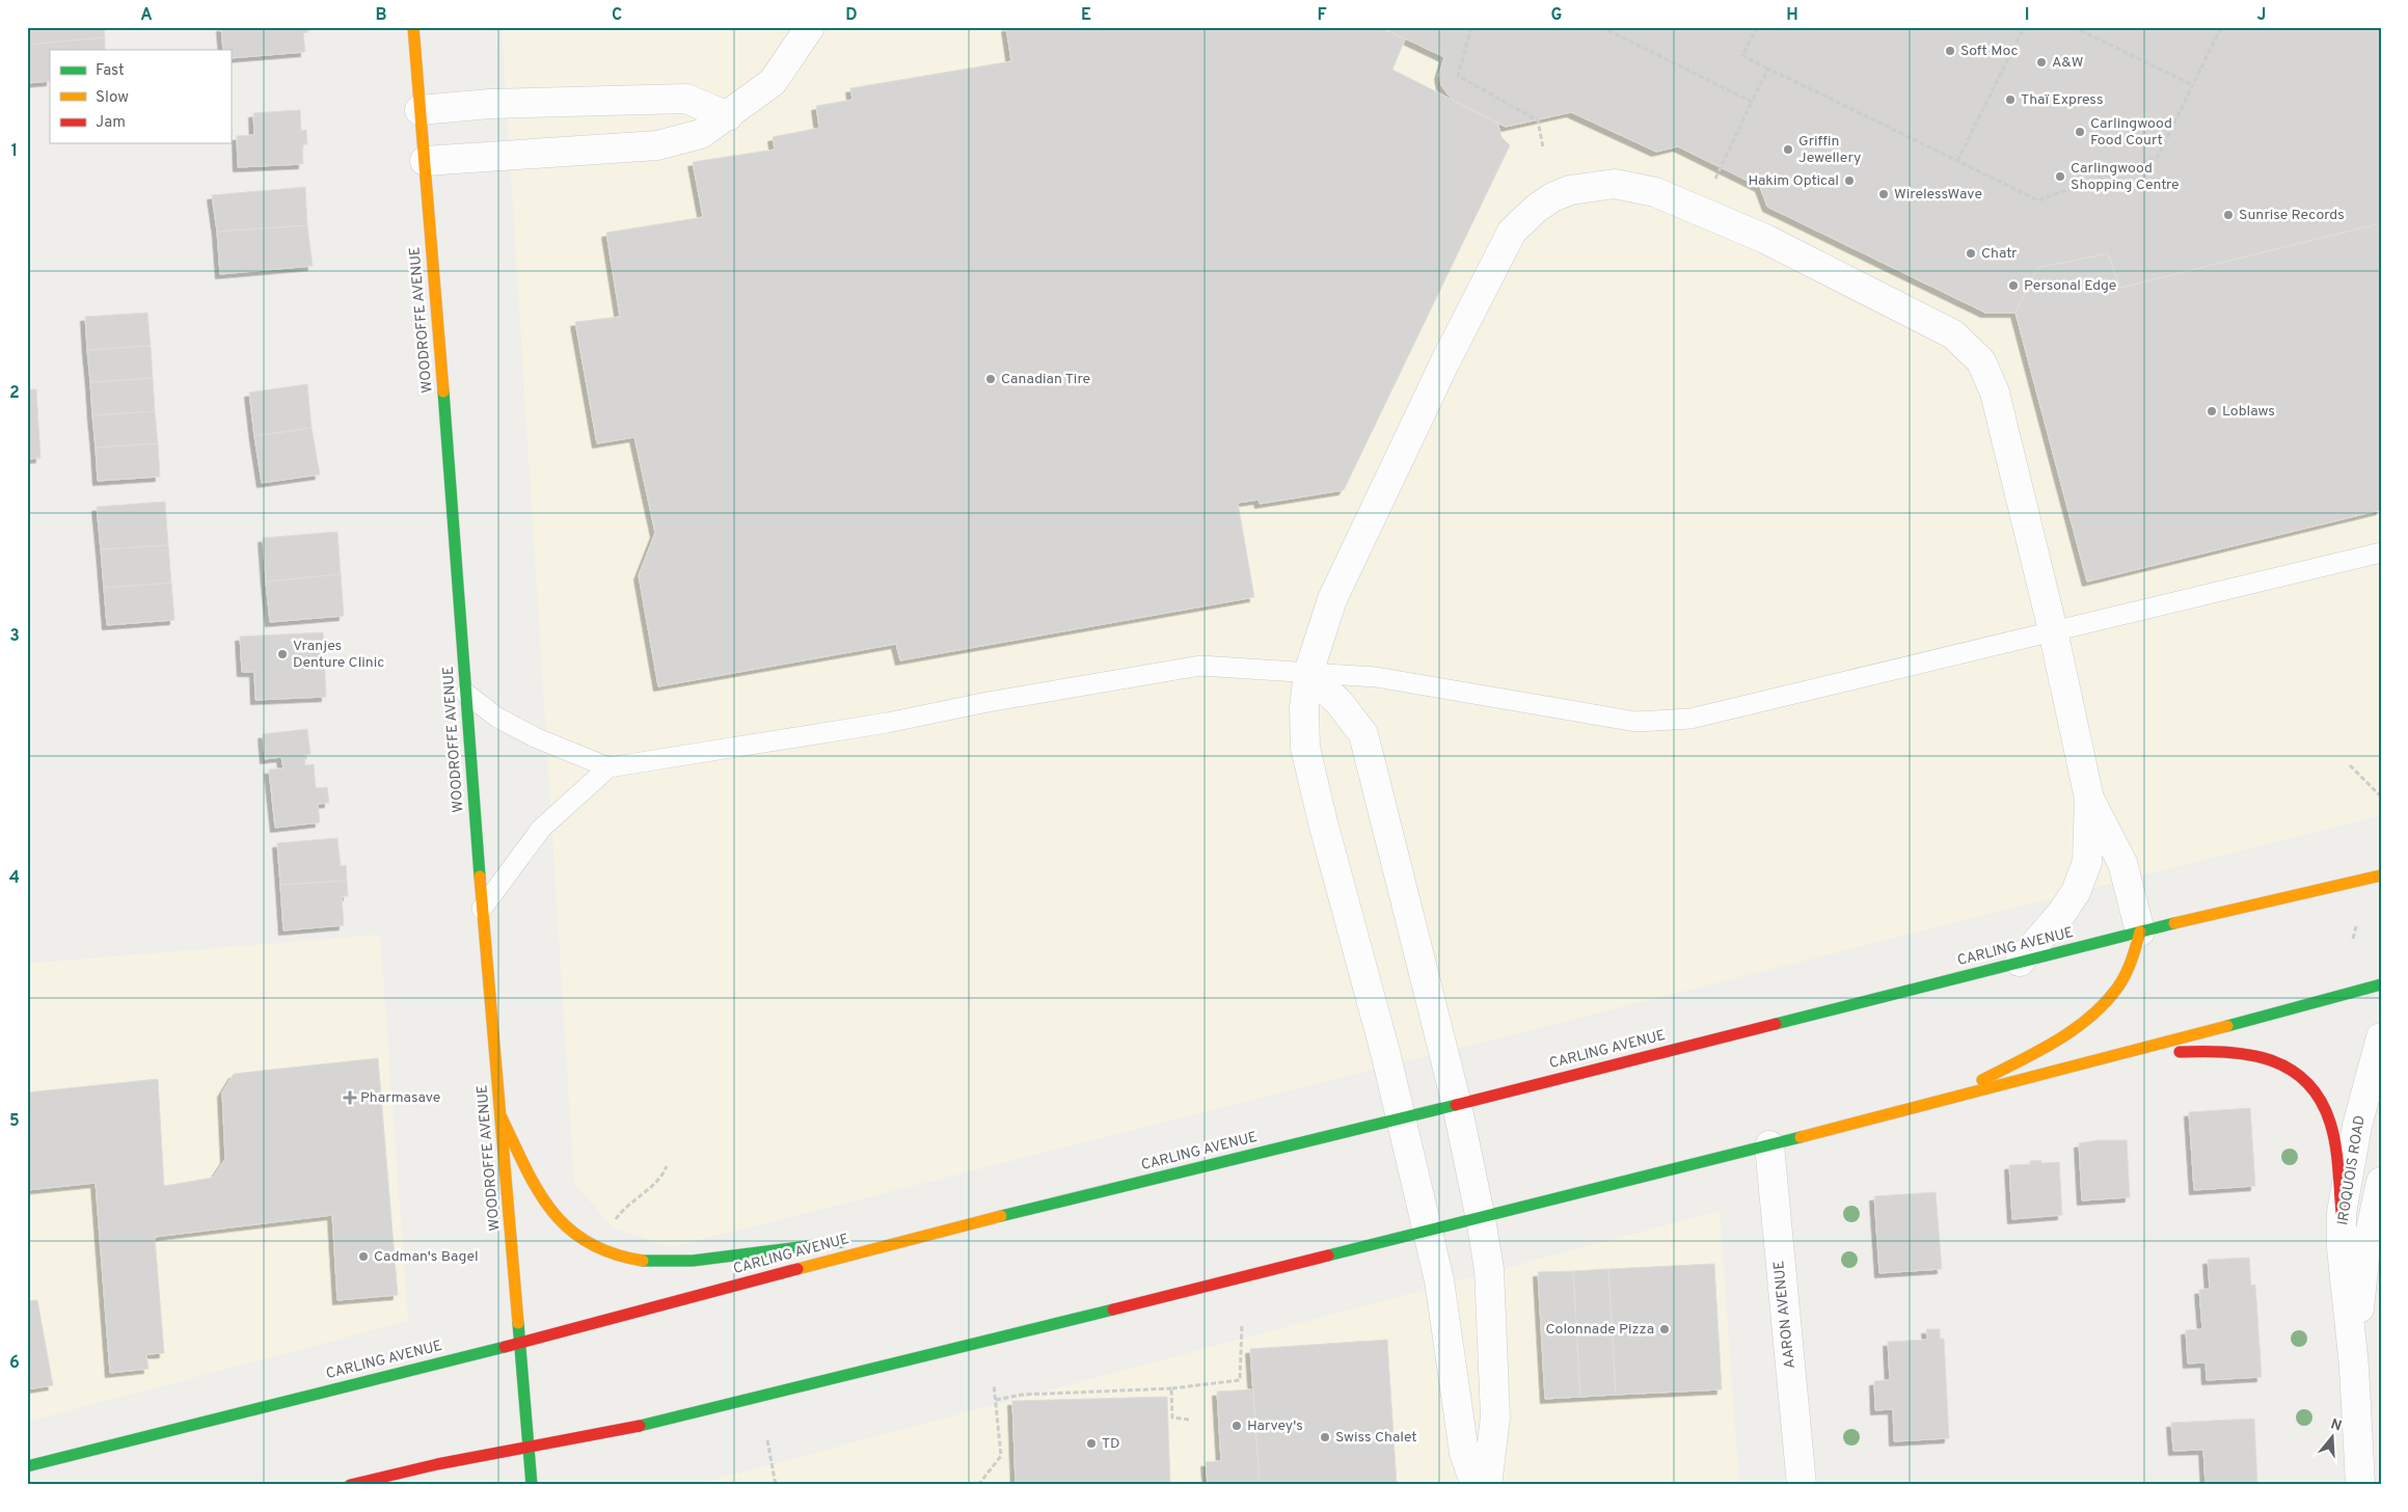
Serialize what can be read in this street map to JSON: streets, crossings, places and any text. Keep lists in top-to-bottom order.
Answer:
{
  "streets": {
    "main road": ["WOODROFFE AVENUE", "CARLING AVENUE"],
    "street": ["IROQUOIS ROAD", "AARON AVENUE"]
  },
  "crossings": [
    ["WOODROFFE AVENUE", "CARLING AVENUE"]
  ],
  "places": {
    "other": [
      "Soft Moc",
      "A&W",
      "Thaï Express",
      "Carlingwood Food Court",
      "Griffin Jewellery",
      "Carlingwood Shopping Centre",
      "Hakim Optical",
      "WirelessWave",
      "Sunrise Records",
      "Chatr",
      "Personal Edge",
      "Canadian Tire",
      "Loblaws",
      "Vranjes Denture Clinic",
      "Cadman's Bagel",
      "Colonnade Pizza",
      "Harvey's",
      "Swiss Chalet",
      "TD"
    ],
    "health": ["Pharmasave"]
  },
  "legend": ["Fast", "Slow", "Jam"],
  "north": "top",
  "grid": {
    "columns": [
      "A",
      "B",
      "C",
      "D",
      "E",
      "F",
      "G",
      "H",
      "I",
      "J"
    ],
    "rows": [
      "1",
      "2",
      "3",
      "4",
      "5",
      "6"
    ]
  }
}
